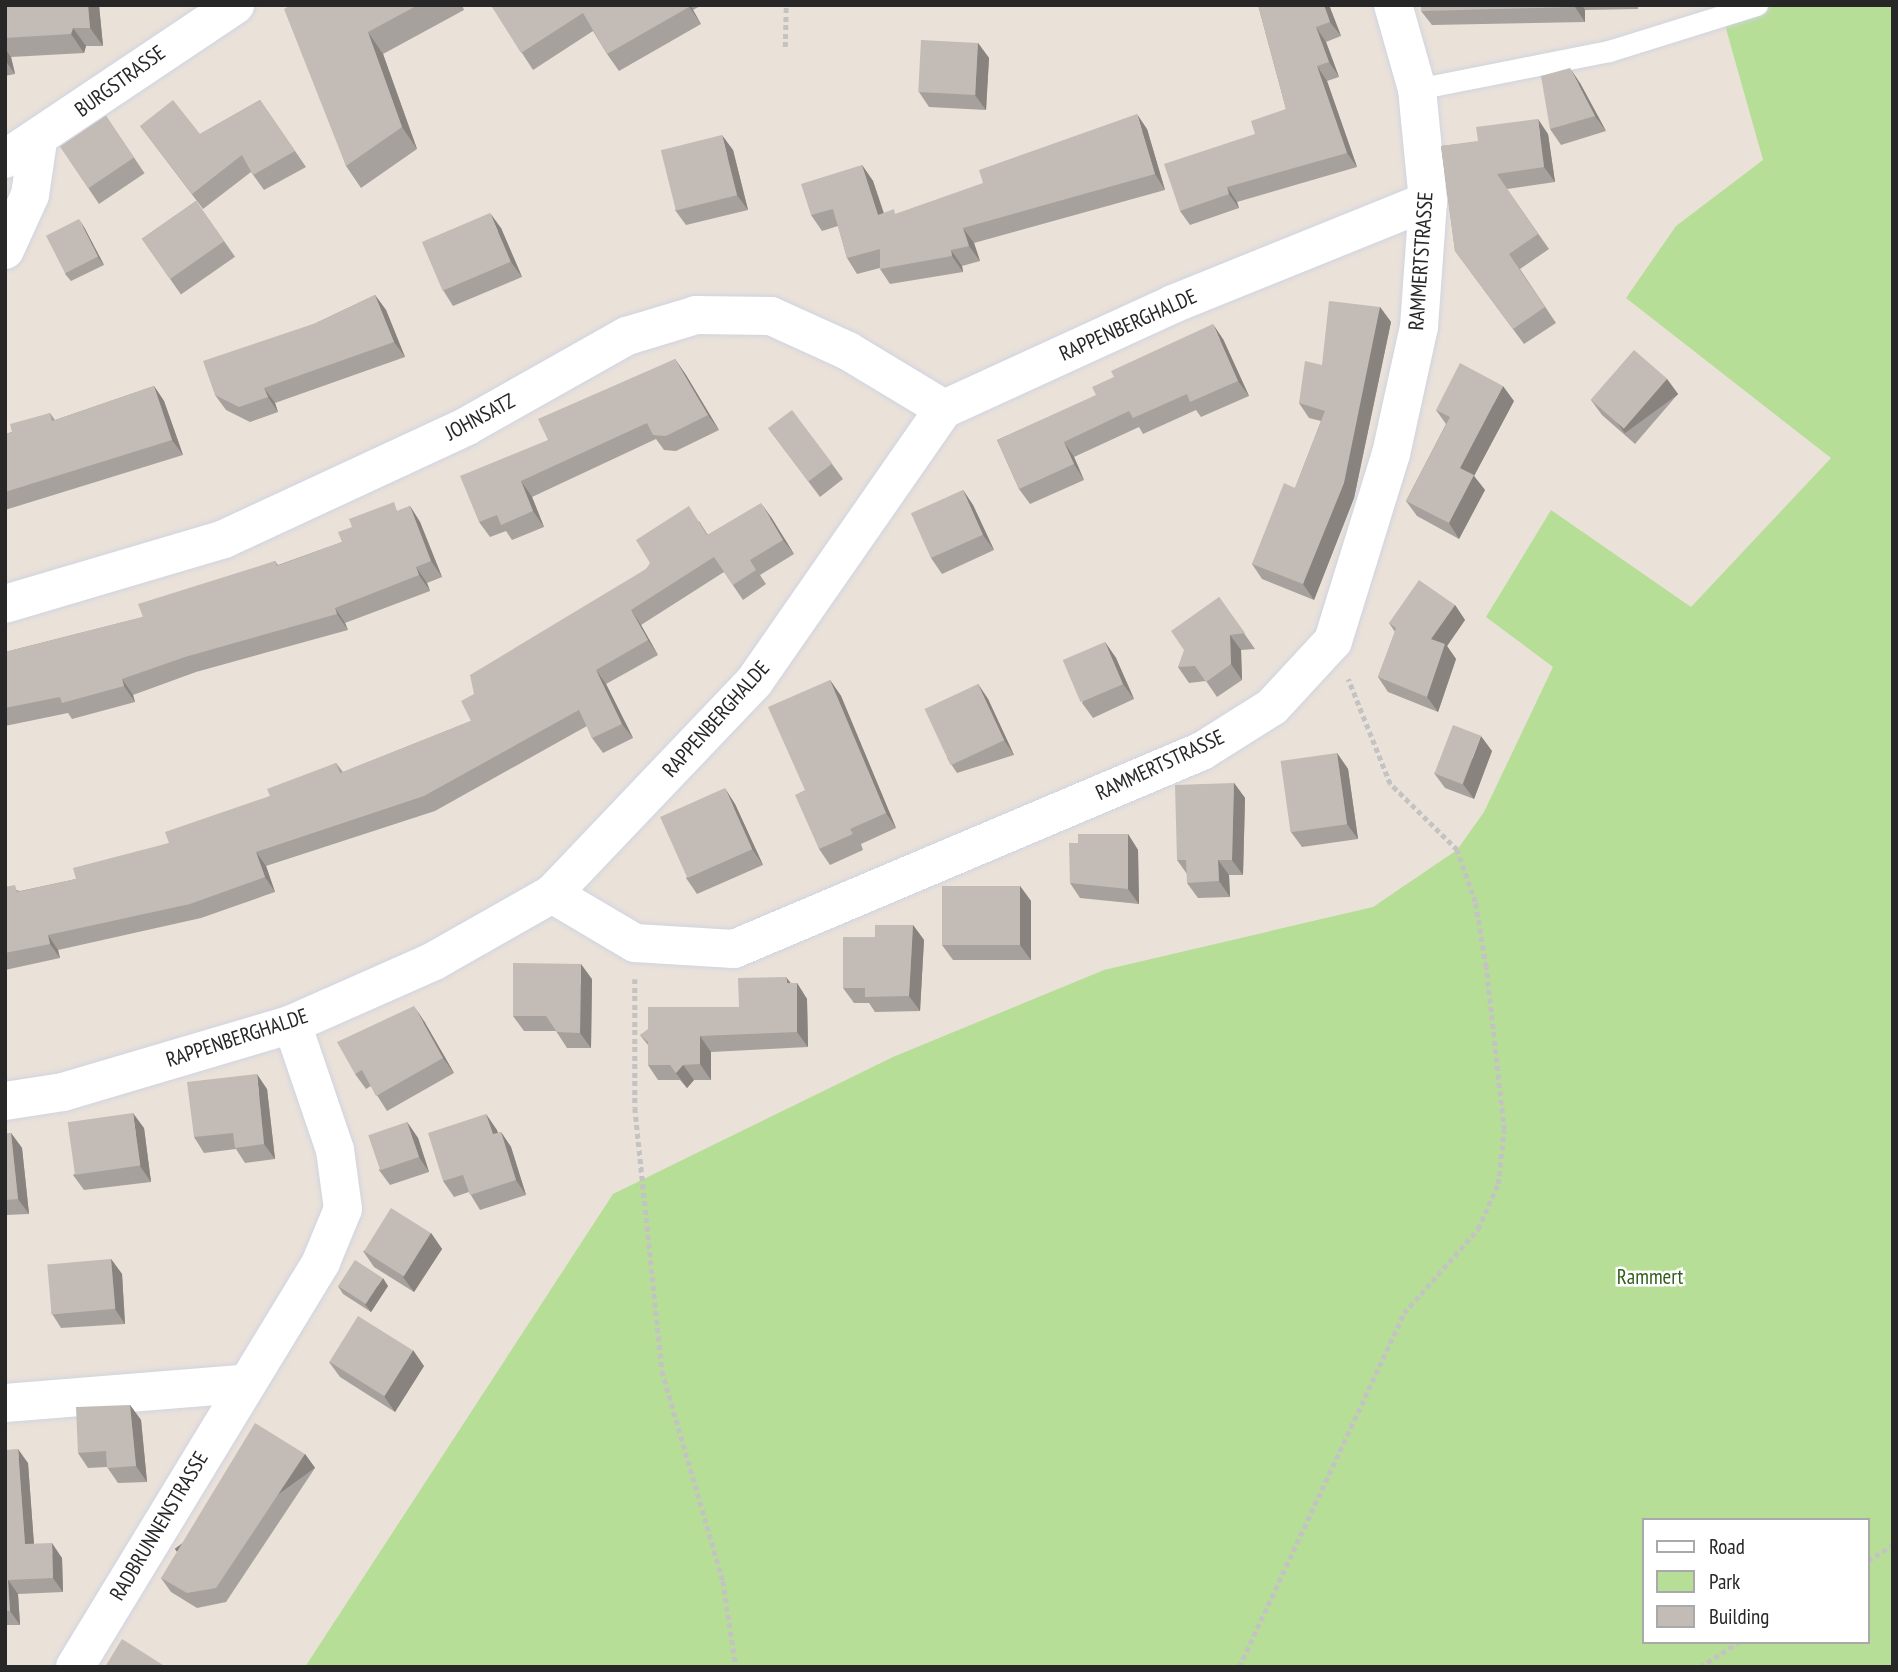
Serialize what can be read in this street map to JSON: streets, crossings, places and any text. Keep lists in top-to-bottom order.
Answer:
{
  "streets": {
    "street": [
      "BURGSTRASSE",
      "RAMMERTSTRASSE",
      "RAPPENBERGHALDE",
      "JOHNSATZ",
      "RADBRUNNENSTRASSE"
    ]
  },
  "crossings": [
    ["RAMMERTSTRASSE", "RAPPENBERGHALDE"],
    ["RAPPENBERGHALDE", "JOHNSATZ"],
    ["RAPPENBERGHALDE", "RADBRUNNENSTRASSE"]
  ],
  "parks": ["Rammert"],
  "legend": ["Road", "Park", "Building"]
}
